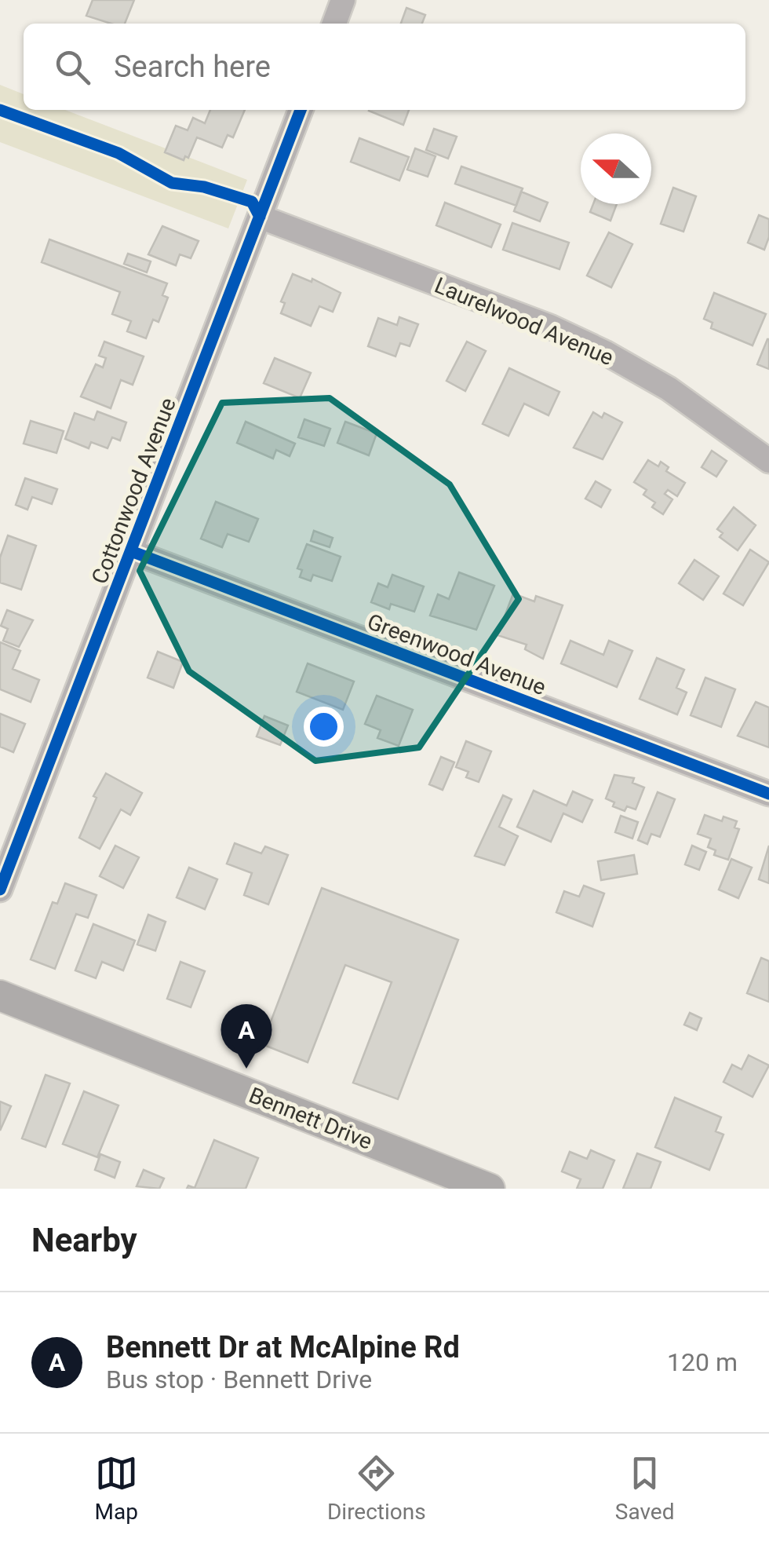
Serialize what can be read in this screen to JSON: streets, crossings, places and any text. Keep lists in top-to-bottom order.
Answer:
{
  "streets": {
    "main road": ["Bennett Drive"],
    "street": ["Laurelwood Avenue", "Cottonwood Avenue", "Greenwood Avenue"]
  },
  "crossings": [
    ["Laurelwood Avenue", "Cottonwood Avenue"],
    ["Cottonwood Avenue", "Greenwood Avenue"]
  ],
  "north": "left",
  "page": {
    "search": "Search here",
    "pins": "A",
    "heading": "Nearby",
    "list": [
      {
        "mark": "A",
        "name": "Bennett Dr at McAlpine Rd",
        "note": "Bus stop · Bennett Drive",
        "value": "120 m"
      }
    ],
    "nav": ["Map", "Directions", "Saved"]
  }
}
